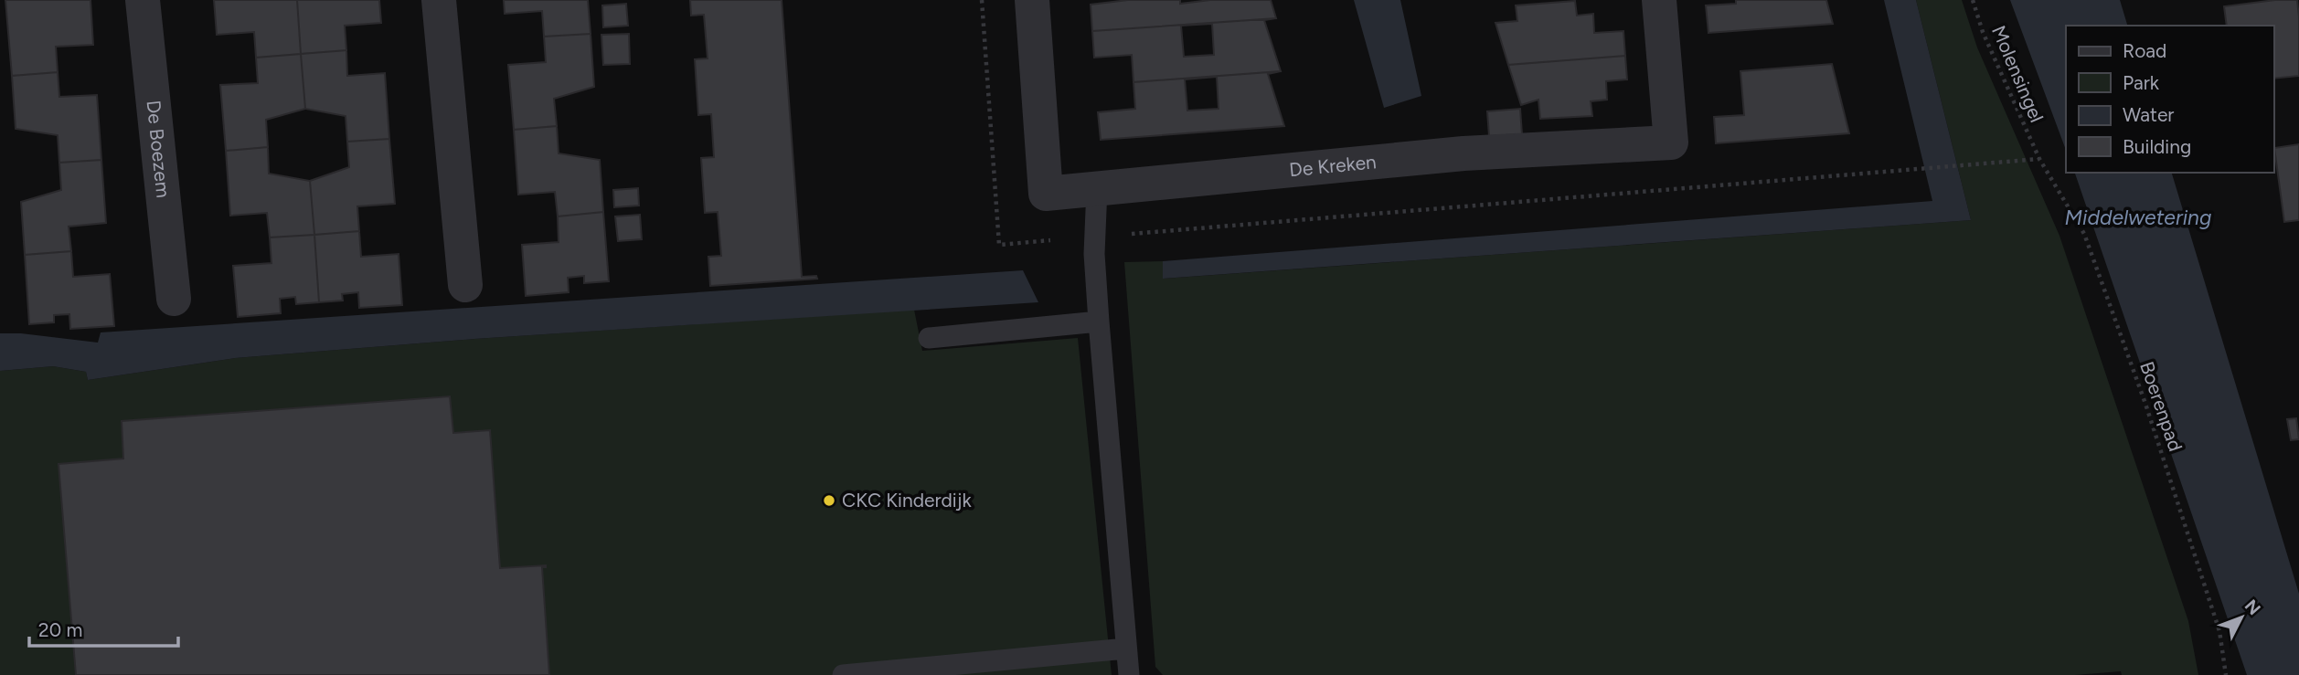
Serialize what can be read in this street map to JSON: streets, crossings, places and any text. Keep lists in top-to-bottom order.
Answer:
{
  "streets": {
    "street": ["De Boezem", "De Kreken"],
    "path": ["Molensingel", "Boerenpad"]
  },
  "crossings": [
    ["Molensingel", "Boerenpad"]
  ],
  "water": ["Middelwetering"],
  "places": ["CKC Kinderdijk"],
  "legend": [
    "Road",
    "Park",
    "Water",
    "Building"
  ],
  "scale_bar": "20 m",
  "north": "top right"
}
